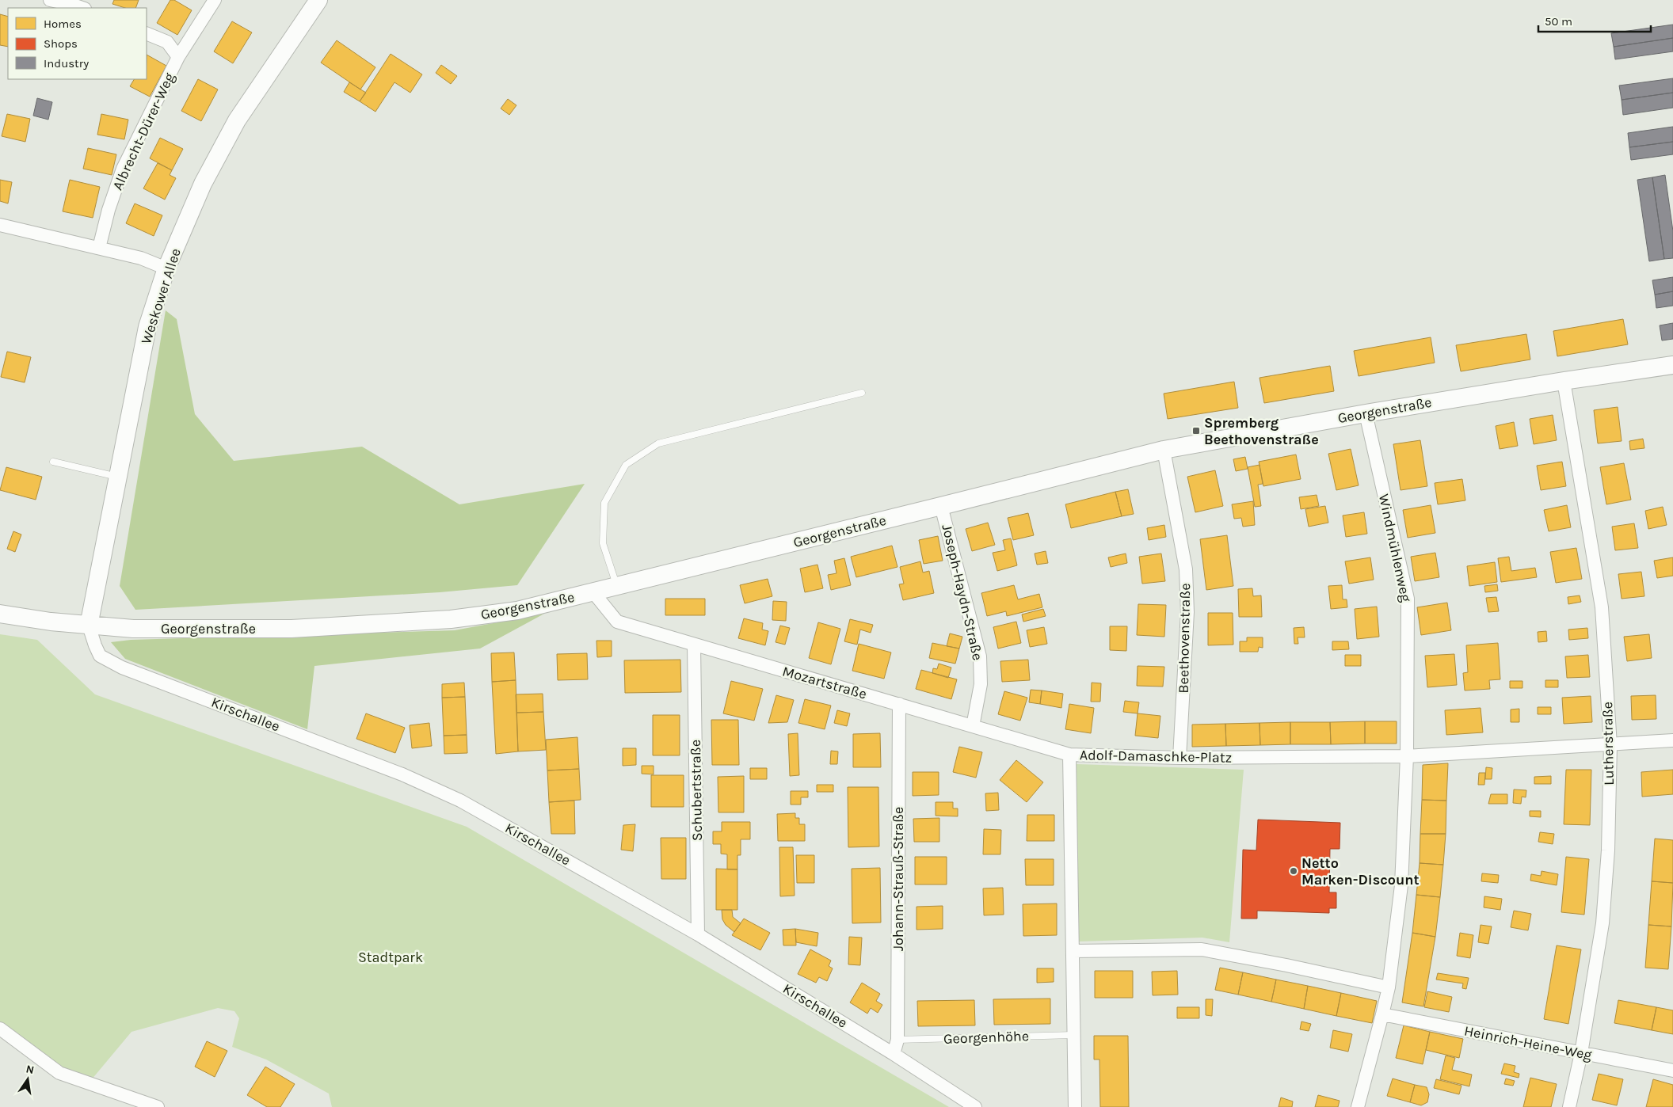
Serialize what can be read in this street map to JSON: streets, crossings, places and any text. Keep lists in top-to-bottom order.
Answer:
{
  "streets": {
    "main road": ["Weskower Allee", "Georgenstraße"],
    "street": [
      "Albrecht-Dürer-Weg",
      "Windmühlenweg",
      "Joseph-Haydn-Straße",
      "Beethovenstraße",
      "Mozartstraße",
      "Kirschallee",
      "Lutherstraße",
      "Adolf-Damaschke-Platz",
      "Schubertstraße",
      "Johann-Strauß-Straße",
      "Heinrich-Heine-Weg"
    ],
    "lane": ["Georgenhöhe"]
  },
  "crossings": [
    ["Weskower Allee", "Georgenstraße"],
    ["Weskower Allee", "Kirschallee"],
    ["Georgenstraße", "Windmühlenweg"],
    ["Georgenstraße", "Joseph-Haydn-Straße"],
    ["Georgenstraße", "Beethovenstraße"],
    ["Georgenstraße", "Mozartstraße"],
    ["Georgenstraße", "Kirschallee"],
    ["Georgenstraße", "Lutherstraße"],
    ["Windmühlenweg", "Adolf-Damaschke-Platz"],
    ["Joseph-Haydn-Straße", "Mozartstraße"],
    ["Beethovenstraße", "Adolf-Damaschke-Platz"],
    ["Mozartstraße", "Adolf-Damaschke-Platz"],
    ["Mozartstraße", "Schubertstraße"],
    ["Mozartstraße", "Johann-Strauß-Straße"],
    ["Kirschallee", "Schubertstraße"],
    ["Kirschallee", "Johann-Strauß-Straße"],
    ["Lutherstraße", "Adolf-Damaschke-Platz"],
    ["Lutherstraße", "Heinrich-Heine-Weg"],
    ["Johann-Strauß-Straße", "Georgenhöhe"]
  ],
  "parks": ["Stadtpark"],
  "places": {
    "transit": ["Spremberg Beethovenstraße"],
    "other": ["Netto Marken-Discount"]
  },
  "legend": ["Homes", "Shops", "Industry"],
  "scale_bar": "50 m",
  "north": "top"
}
